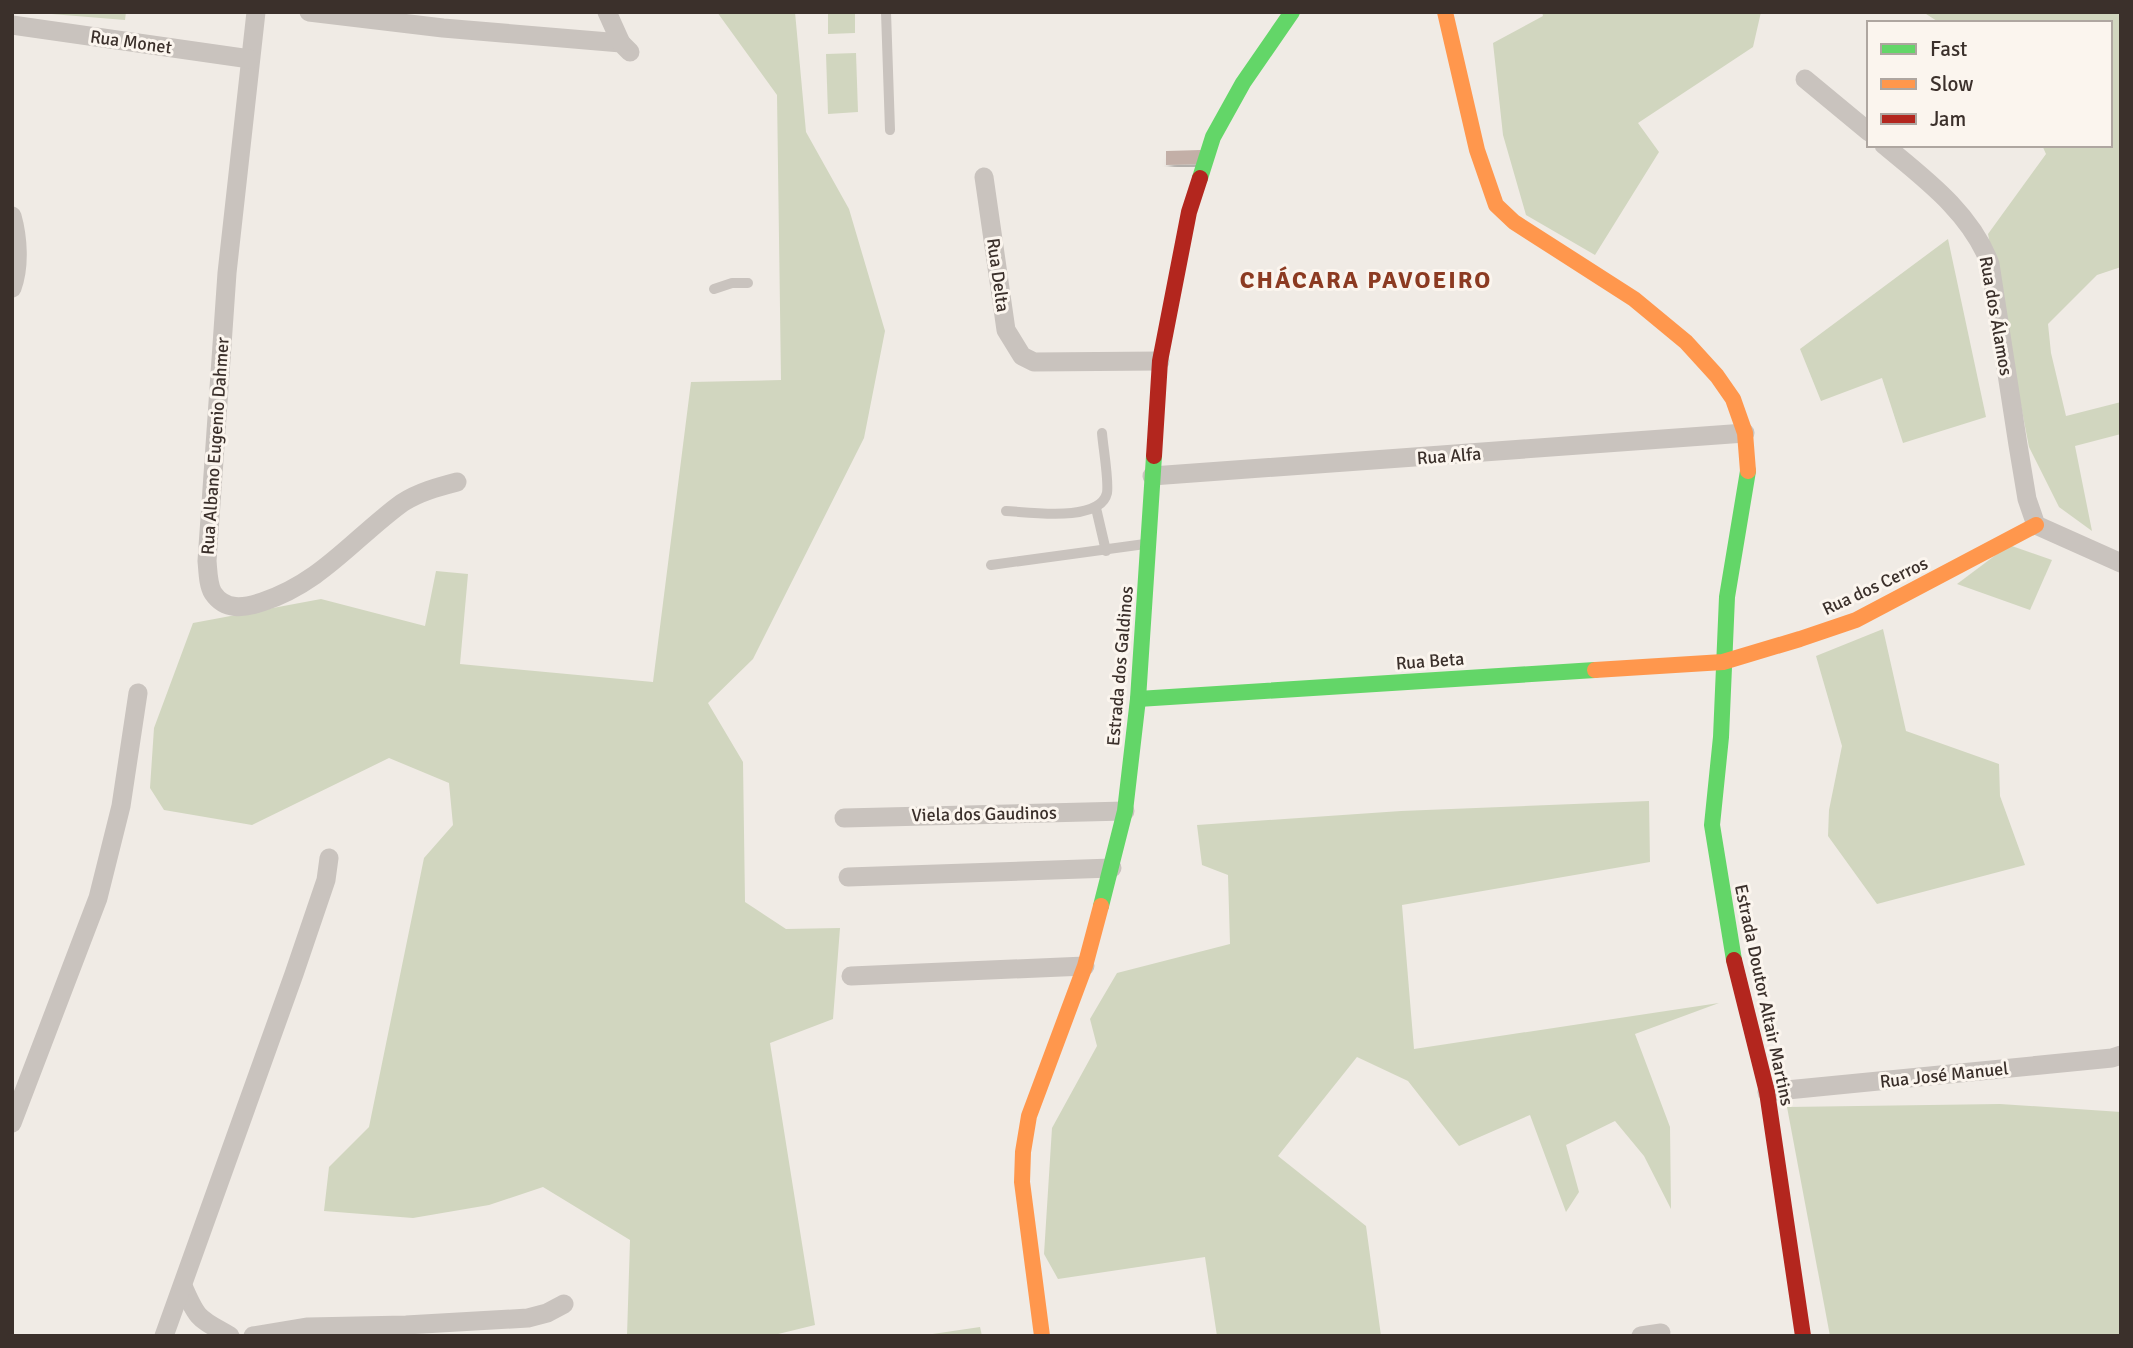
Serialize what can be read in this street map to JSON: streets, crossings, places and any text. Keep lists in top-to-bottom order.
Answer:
{
  "streets": {
    "street": [
      "Rua Monet",
      "Rua Delta",
      "Rua dos Álamos",
      "Rua Albano Eugenio Dahmer",
      "Rua Alfa",
      "Rua dos Cerros",
      "Rua Beta",
      "Estrada dos Galdinos",
      "Viela dos Gaudinos",
      "Estrada Doutor Altair Martins",
      "Rua José Manuel"
    ]
  },
  "crossings": [
    ["Rua Monet", "Rua Albano Eugenio Dahmer"],
    ["Rua Delta", "Estrada dos Galdinos"],
    ["Rua dos Álamos", "Rua dos Cerros"],
    ["Rua Alfa", "Estrada dos Galdinos"],
    ["Rua Alfa", "Estrada Doutor Altair Martins"],
    ["Rua dos Cerros", "Rua Beta"],
    ["Rua dos Cerros", "Estrada Doutor Altair Martins"],
    ["Rua Beta", "Estrada dos Galdinos"],
    ["Rua Beta", "Estrada Doutor Altair Martins"],
    ["Estrada dos Galdinos", "Viela dos Gaudinos"],
    ["Estrada Doutor Altair Martins", "Rua José Manuel"]
  ],
  "districts": ["CHÁCARA PAVOEIRO"],
  "legend": ["Fast", "Slow", "Jam"]
}
